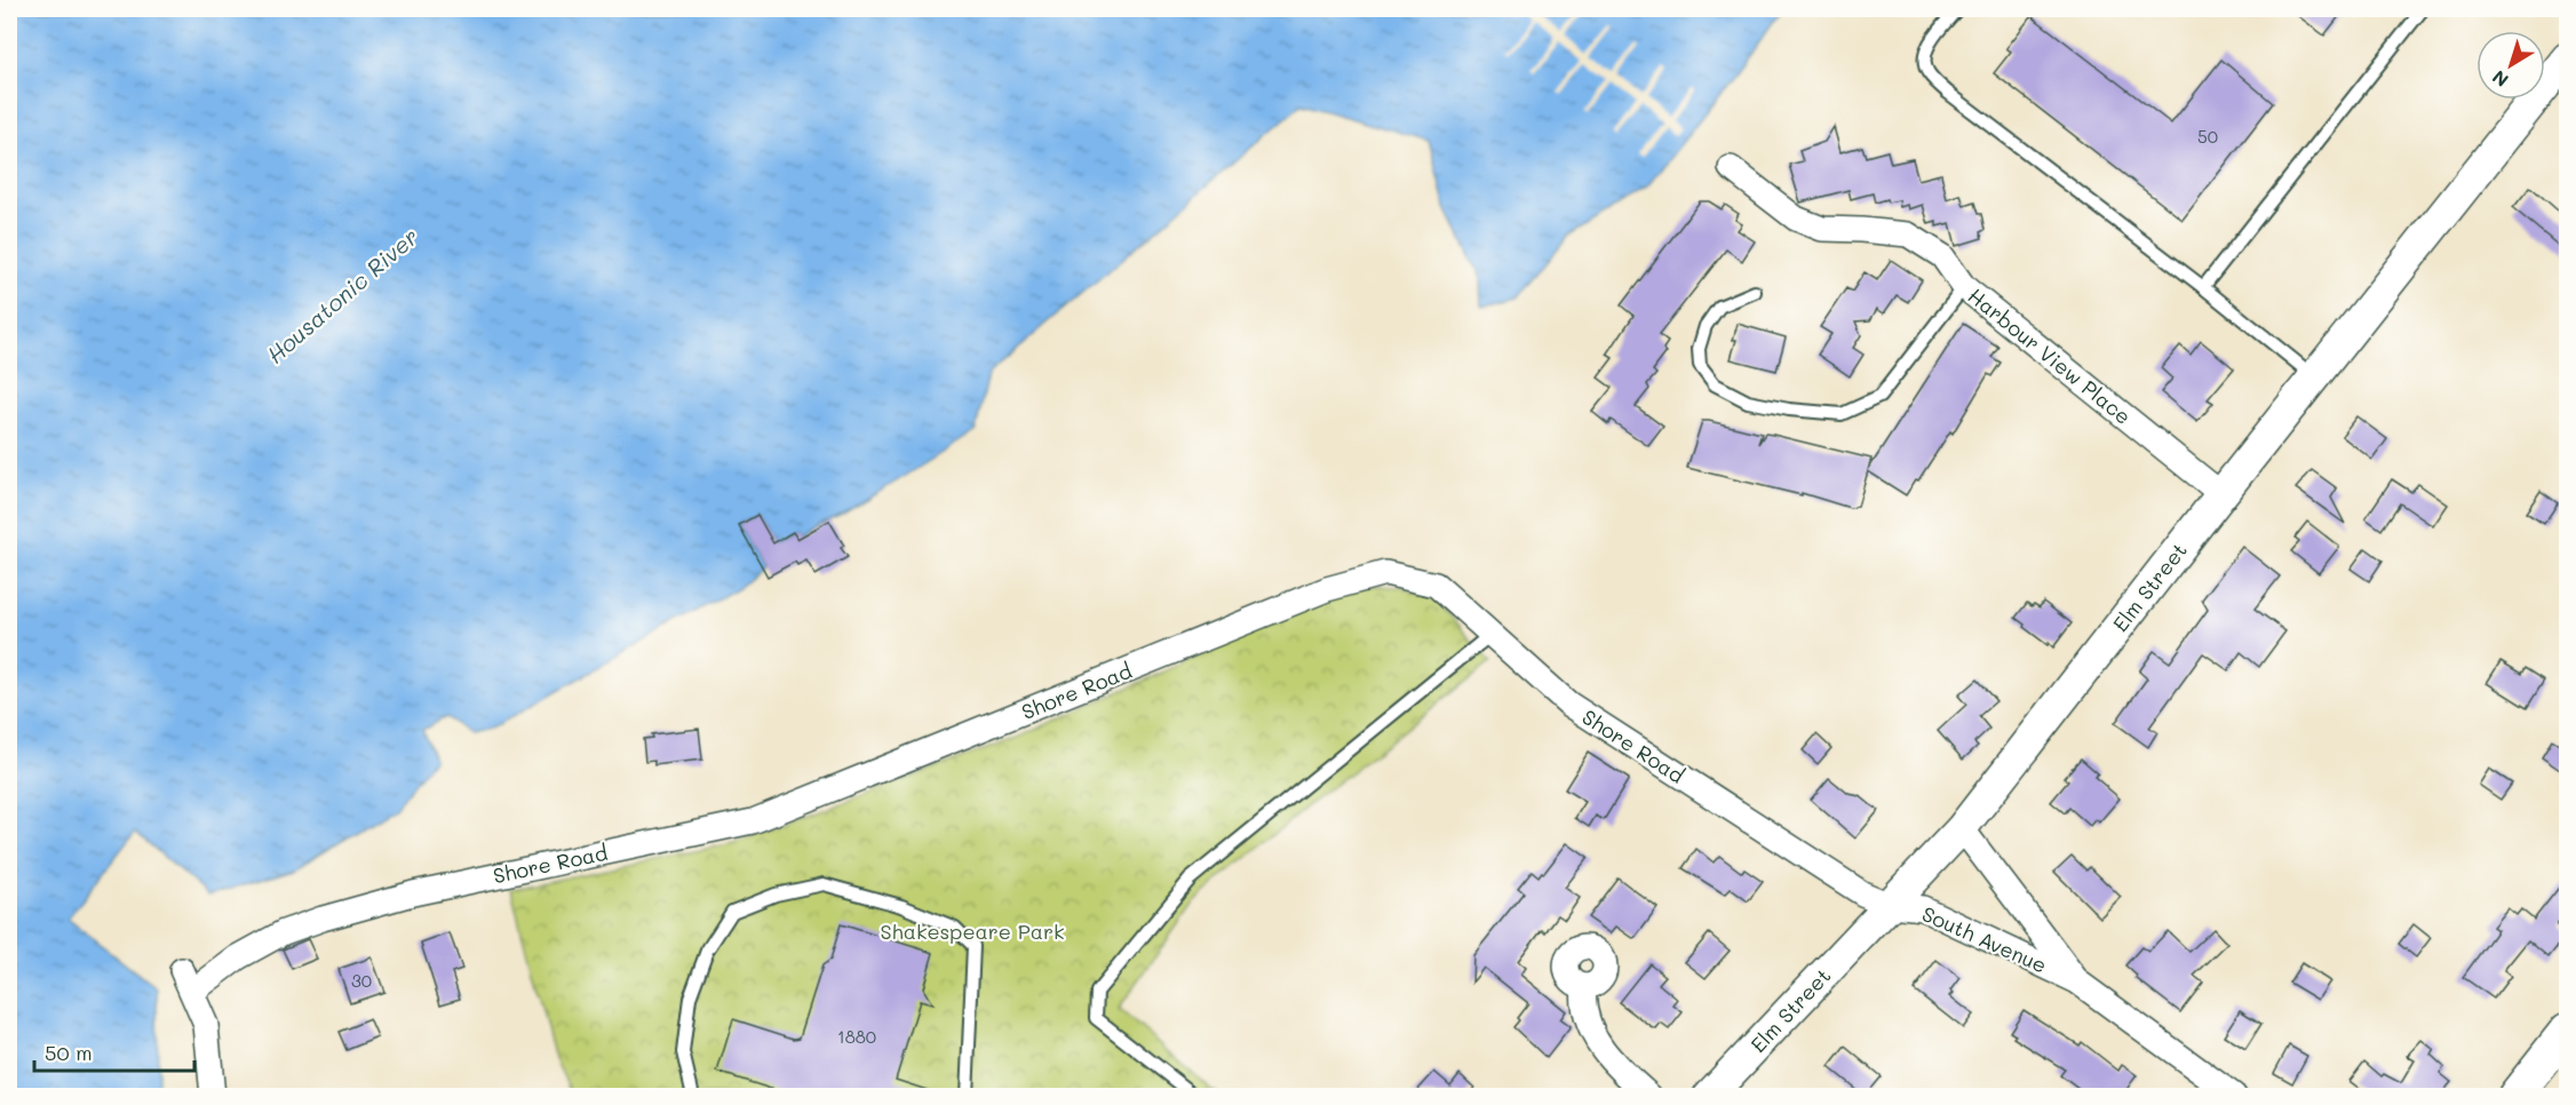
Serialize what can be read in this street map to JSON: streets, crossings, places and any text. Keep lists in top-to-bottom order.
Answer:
{
  "streets": {
    "street": [
      "Harbour View Place",
      "Elm Street",
      "Shore Road",
      "South Avenue"
    ]
  },
  "crossings": [
    ["Harbour View Place", "Elm Street"],
    ["Elm Street", "Shore Road"],
    ["Elm Street", "South Avenue"],
    ["Shore Road", "South Avenue"]
  ],
  "water": ["Housatonic River"],
  "parks": ["Shakespeare Park"],
  "house_numbers": ["50", "30", "1880"],
  "scale_bar": "50 m",
  "north": "bottom left"
}
